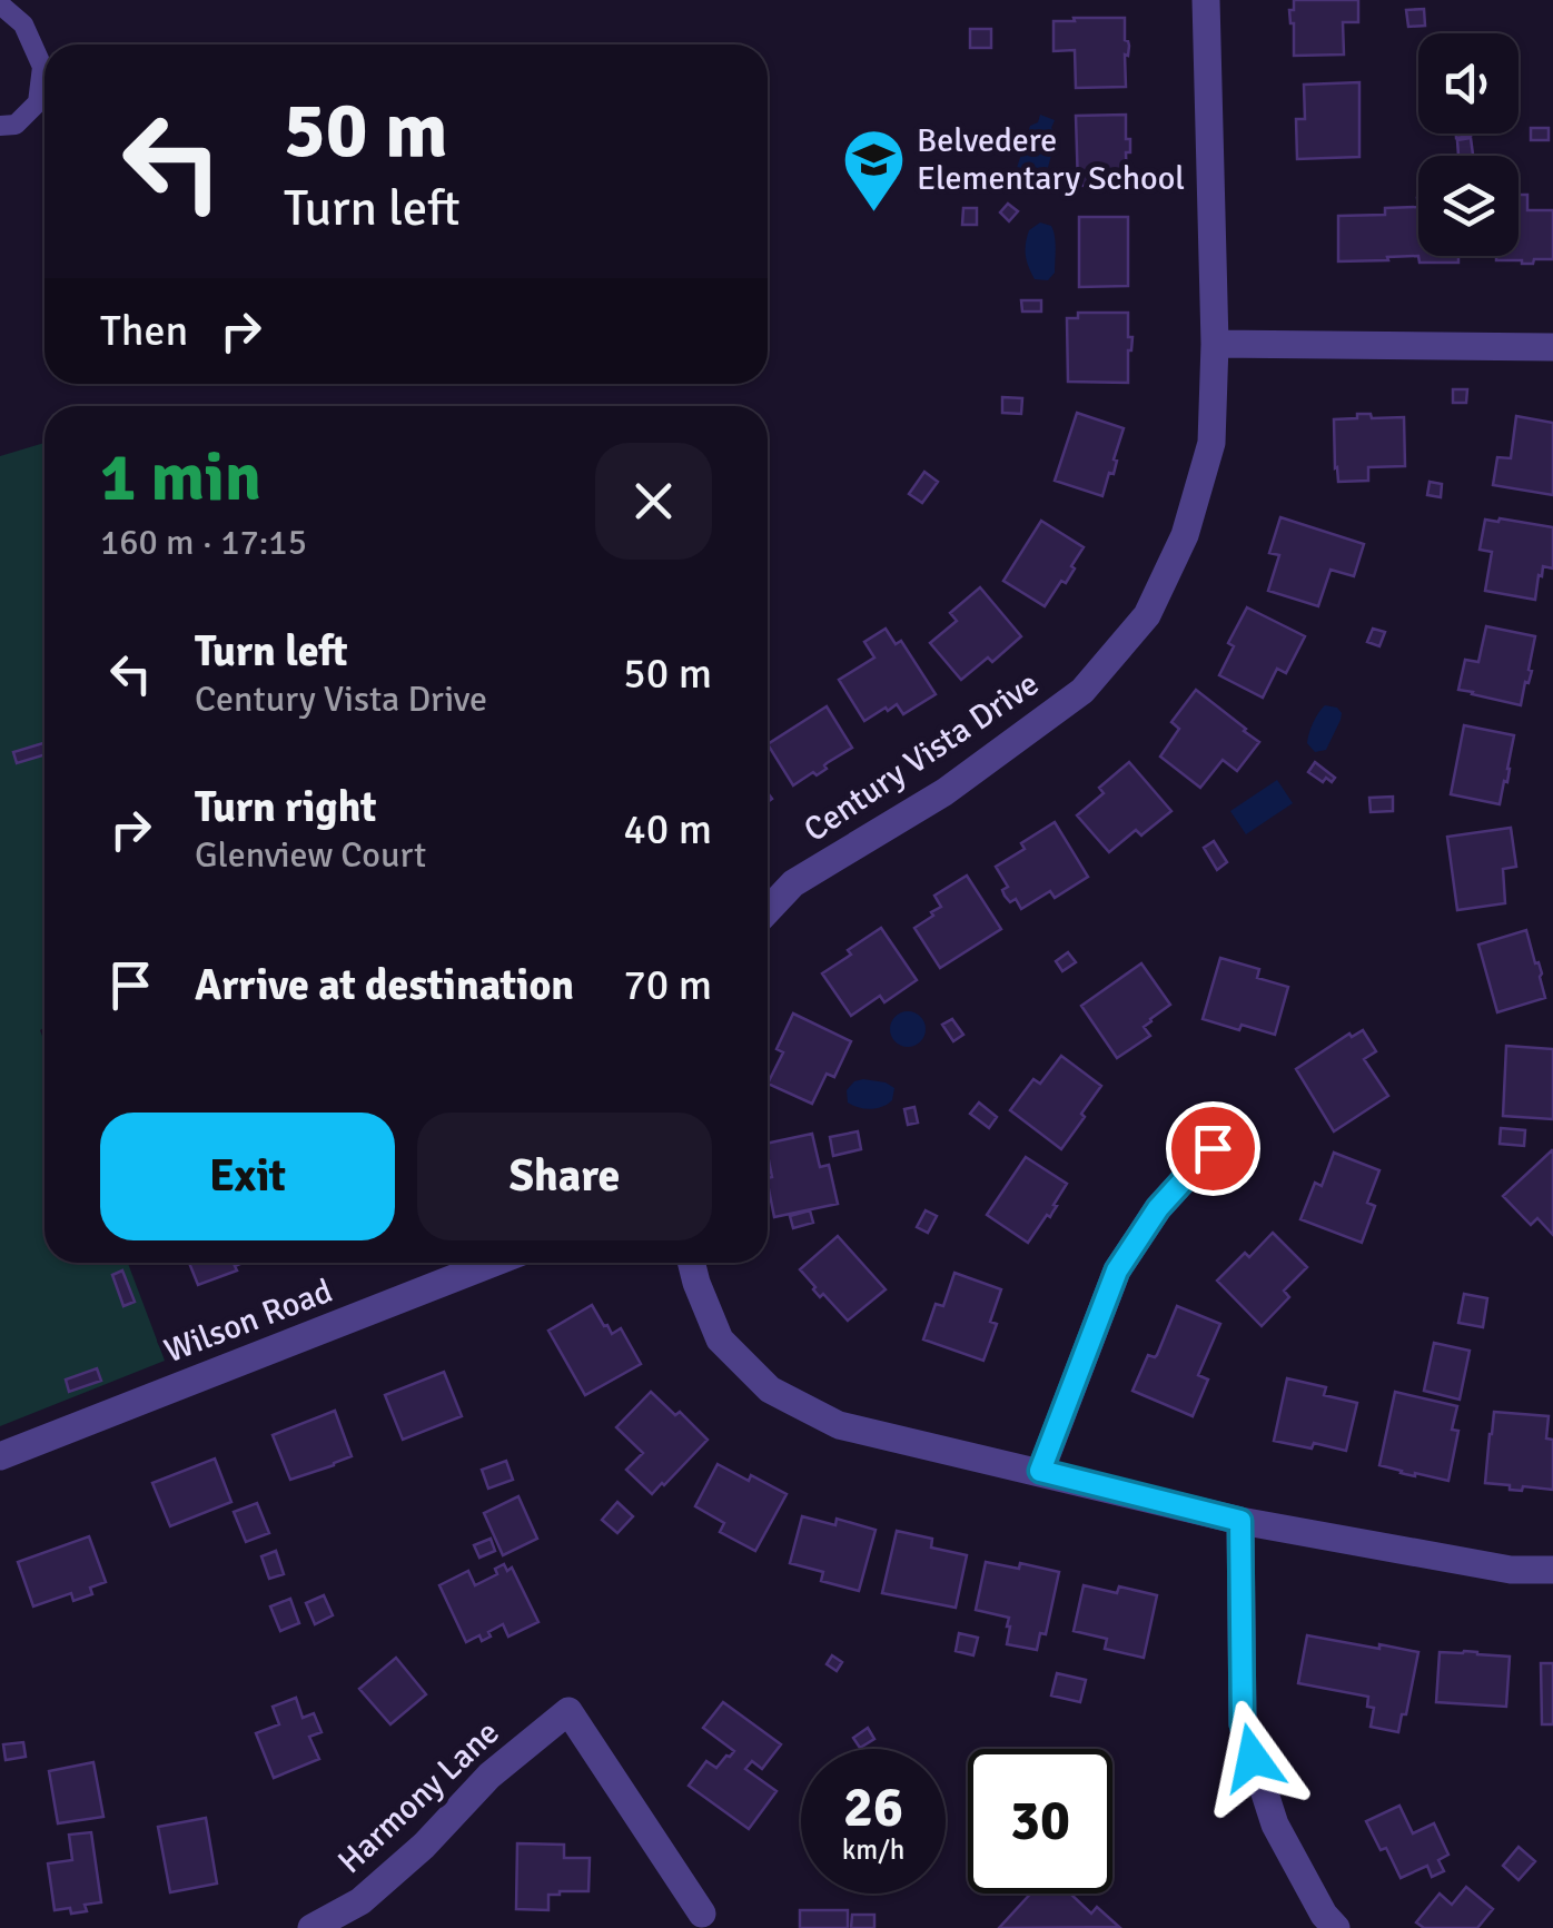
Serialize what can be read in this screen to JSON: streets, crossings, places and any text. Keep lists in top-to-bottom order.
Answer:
{
  "streets": {
    "street": ["Century Vista Drive", "Wilson Road", "Harmony Lane"]
  },
  "places": {
    "school or university": ["Belvedere Elementary School"]
  },
  "page": {
    "turn": ["50 m", "Turn left"],
    "then": "Then",
    "heading": ["1 min", "160 m · 17:15"],
    "list": [
      {
        "name": "Turn left",
        "note": "Century Vista Drive",
        "value": "50 m"
      },
      {
        "name": "Turn right",
        "note": "Glenview Court",
        "value": "40 m"
      },
      {
        "name": "Arrive at destination",
        "value": "70 m"
      }
    ],
    "buttons": ["Exit", "Share"],
    "speed": "26 km/h",
    "limit": "30"
  }
}
